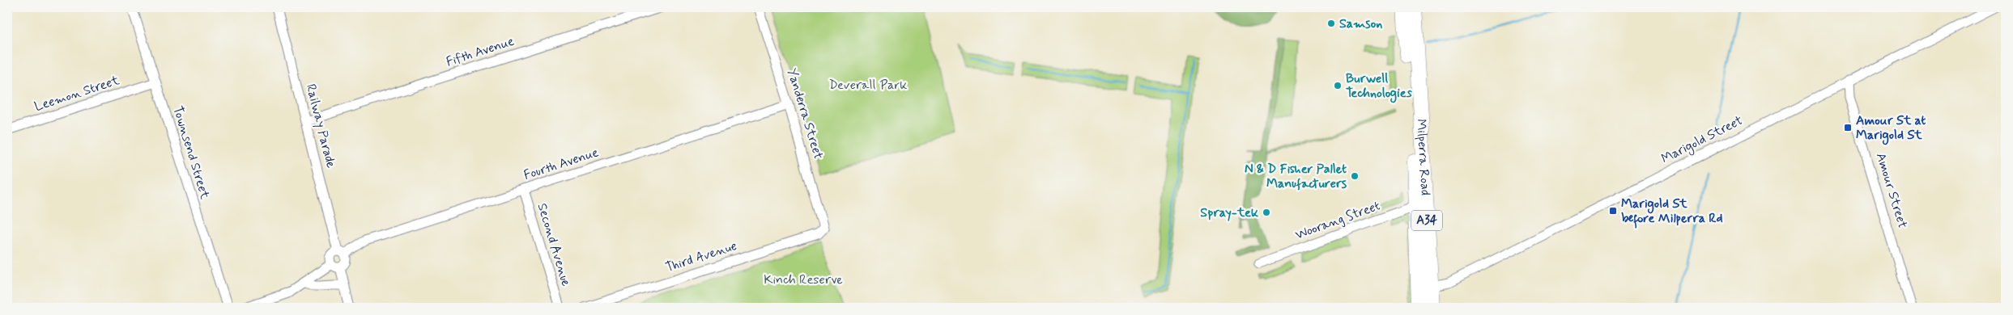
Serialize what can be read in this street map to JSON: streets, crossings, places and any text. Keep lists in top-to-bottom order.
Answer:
{
  "streets": {
    "highway": ["Milperra Road", "A34"],
    "street": [
      "Fifth Avenue",
      "Leemon Street",
      "Yanderra Street",
      "Railway Parade",
      "Marigold Street",
      "Townsend Street",
      "Fourth Avenue",
      "Amour Street",
      "Woorang Street",
      "Second Avenue",
      "Third Avenue"
    ]
  },
  "crossings": [
    ["Fifth Avenue", "Railway Parade"],
    ["Leemon Street", "Townsend Street"],
    ["Yanderra Street", "Fourth Avenue"],
    ["Yanderra Street", "Third Avenue"],
    ["Railway Parade", "Fourth Avenue"],
    ["Marigold Street", "Milperra Road"],
    ["Marigold Street", "Amour Street"],
    ["Milperra Road", "Woorang Street"],
    ["Fourth Avenue", "Second Avenue"]
  ],
  "parks": ["Deverall Park", "Kinch Reserve"],
  "places": {
    "other": [
      "Samson",
      "Burwell Technologies",
      "N & D Fisher Pallet Manufacturers",
      "Spray-tek"
    ],
    "transit": ["Amour St at Marigold St", "Marigold St before Milperra Rd"]
  }
}
